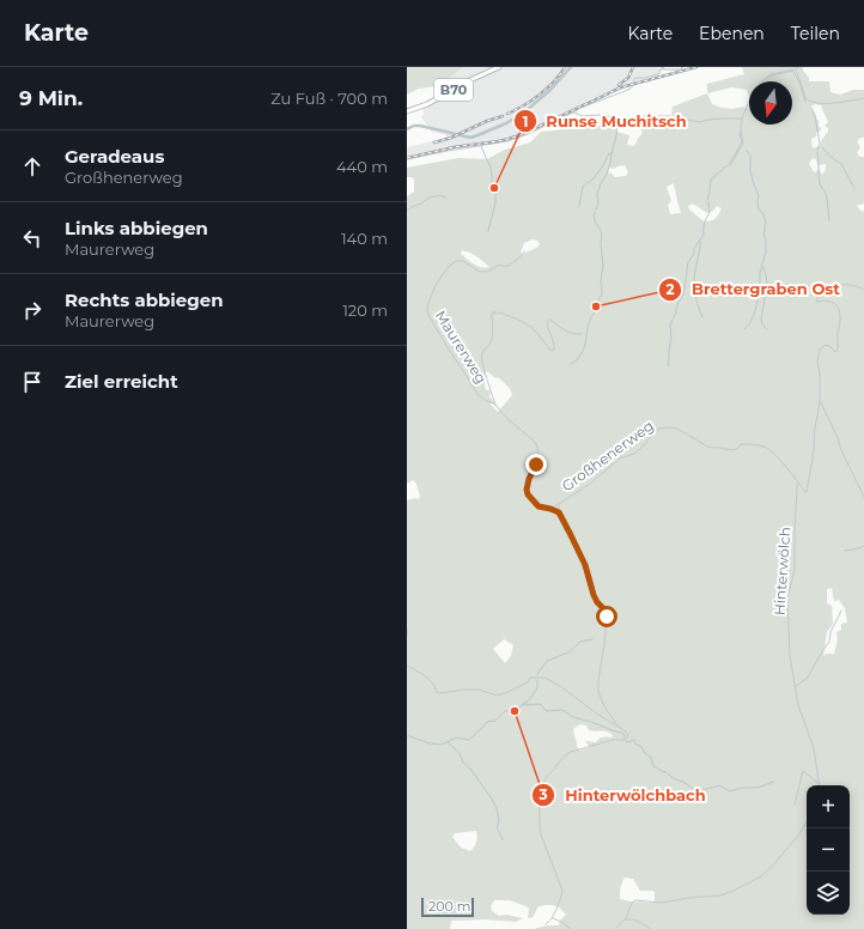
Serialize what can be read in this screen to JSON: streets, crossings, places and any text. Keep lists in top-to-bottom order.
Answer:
{
  "streets": {
    "main road": ["B70"],
    "street": ["Maurerweg", "Großhenerweg", "Hinterwölch"]
  },
  "crossings": [
    ["Maurerweg", "Großhenerweg"],
    ["Großhenerweg", "Hinterwölch"]
  ],
  "places": ["Runse Muchitsch", "Brettergraben Ost", "Hinterwölchbach"],
  "scale_bar": "200 m",
  "north": "bottom",
  "page": {
    "header": "Karte",
    "nav": ["Karte", "Ebenen", "Teilen"],
    "heading": ["9 Min.", "Zu Fuß · 700 m"],
    "list": [
      ["Geradeaus", "Großhenerweg", "440 m"],
      ["Links abbiegen", "Maurerweg", "140 m"],
      ["Rechts abbiegen", "Maurerweg", "120 m"],
      "Ziel erreicht"
    ],
    "map_buttons": ["+", "−"],
    "scale": "200 m"
  }
}
